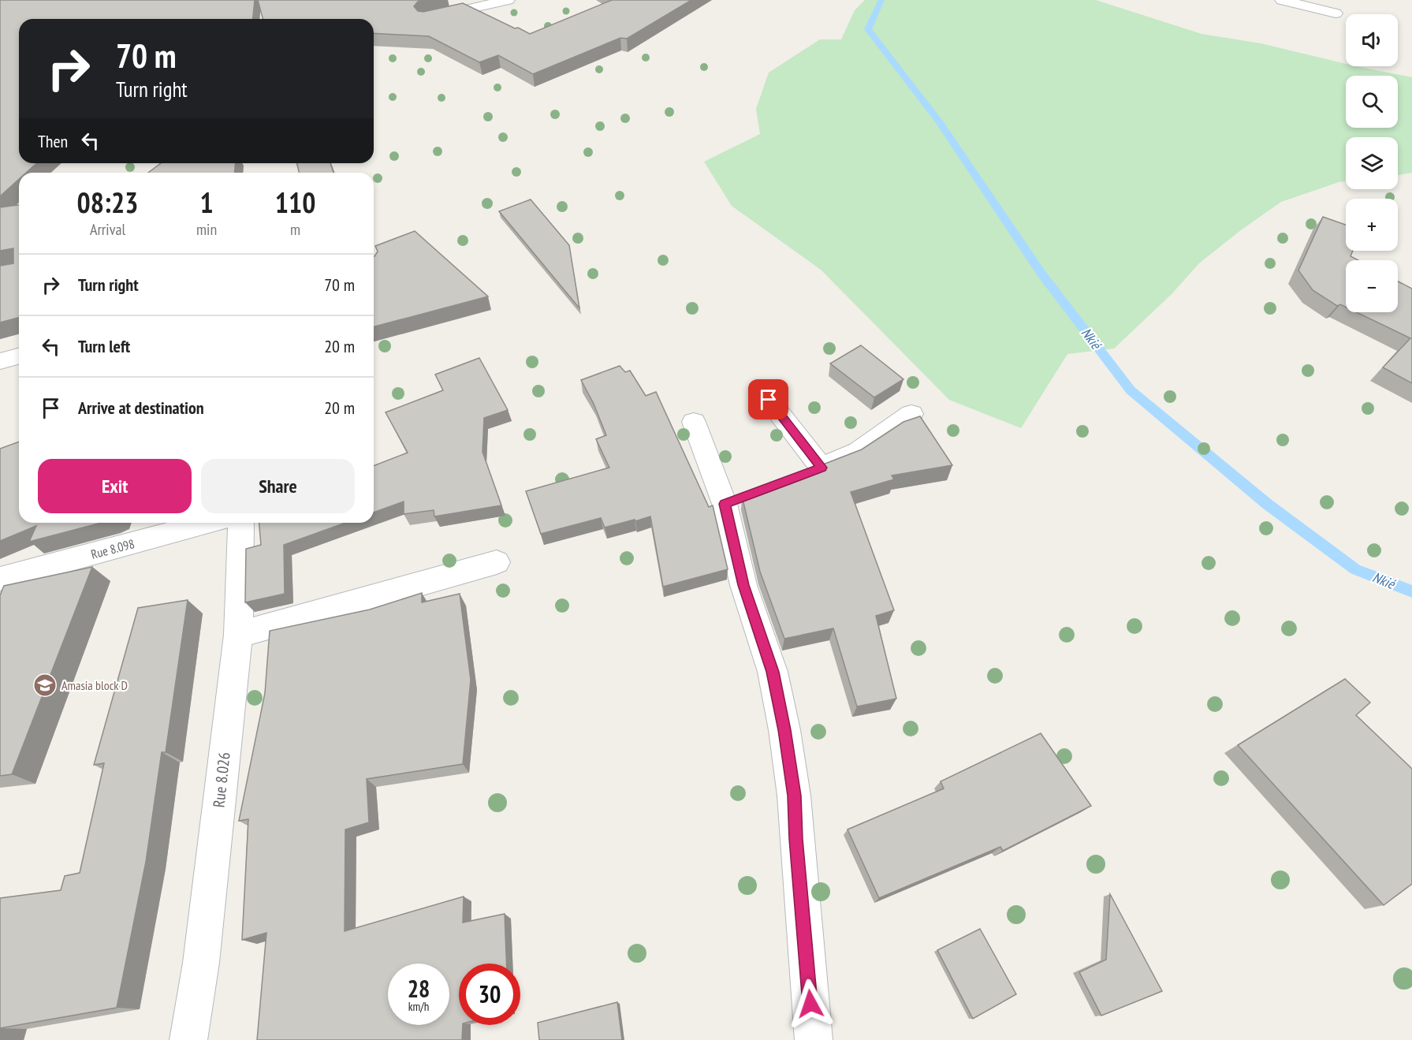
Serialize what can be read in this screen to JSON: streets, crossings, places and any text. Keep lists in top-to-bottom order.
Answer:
{
  "streets": {
    "street": ["Rue 8.098", "Rue 8.026"]
  },
  "water": ["Nkié"],
  "places": {
    "school or university": ["Amasia block D"]
  },
  "page": {
    "map_buttons": ["+", "−"],
    "turn": ["70 m", "Turn right"],
    "then": "Then",
    "eta": [
      "08:23",
      "Arrival",
      "1",
      "min",
      "110",
      "m"
    ],
    "list": [
      {
        "name": "Turn right",
        "value": "70 m"
      },
      {
        "name": "Turn left",
        "value": "20 m"
      },
      {
        "name": "Arrive at destination",
        "value": "20 m"
      }
    ],
    "buttons": ["Exit", "Share"],
    "speed": "28 km/h",
    "limit": "30"
  }
}
